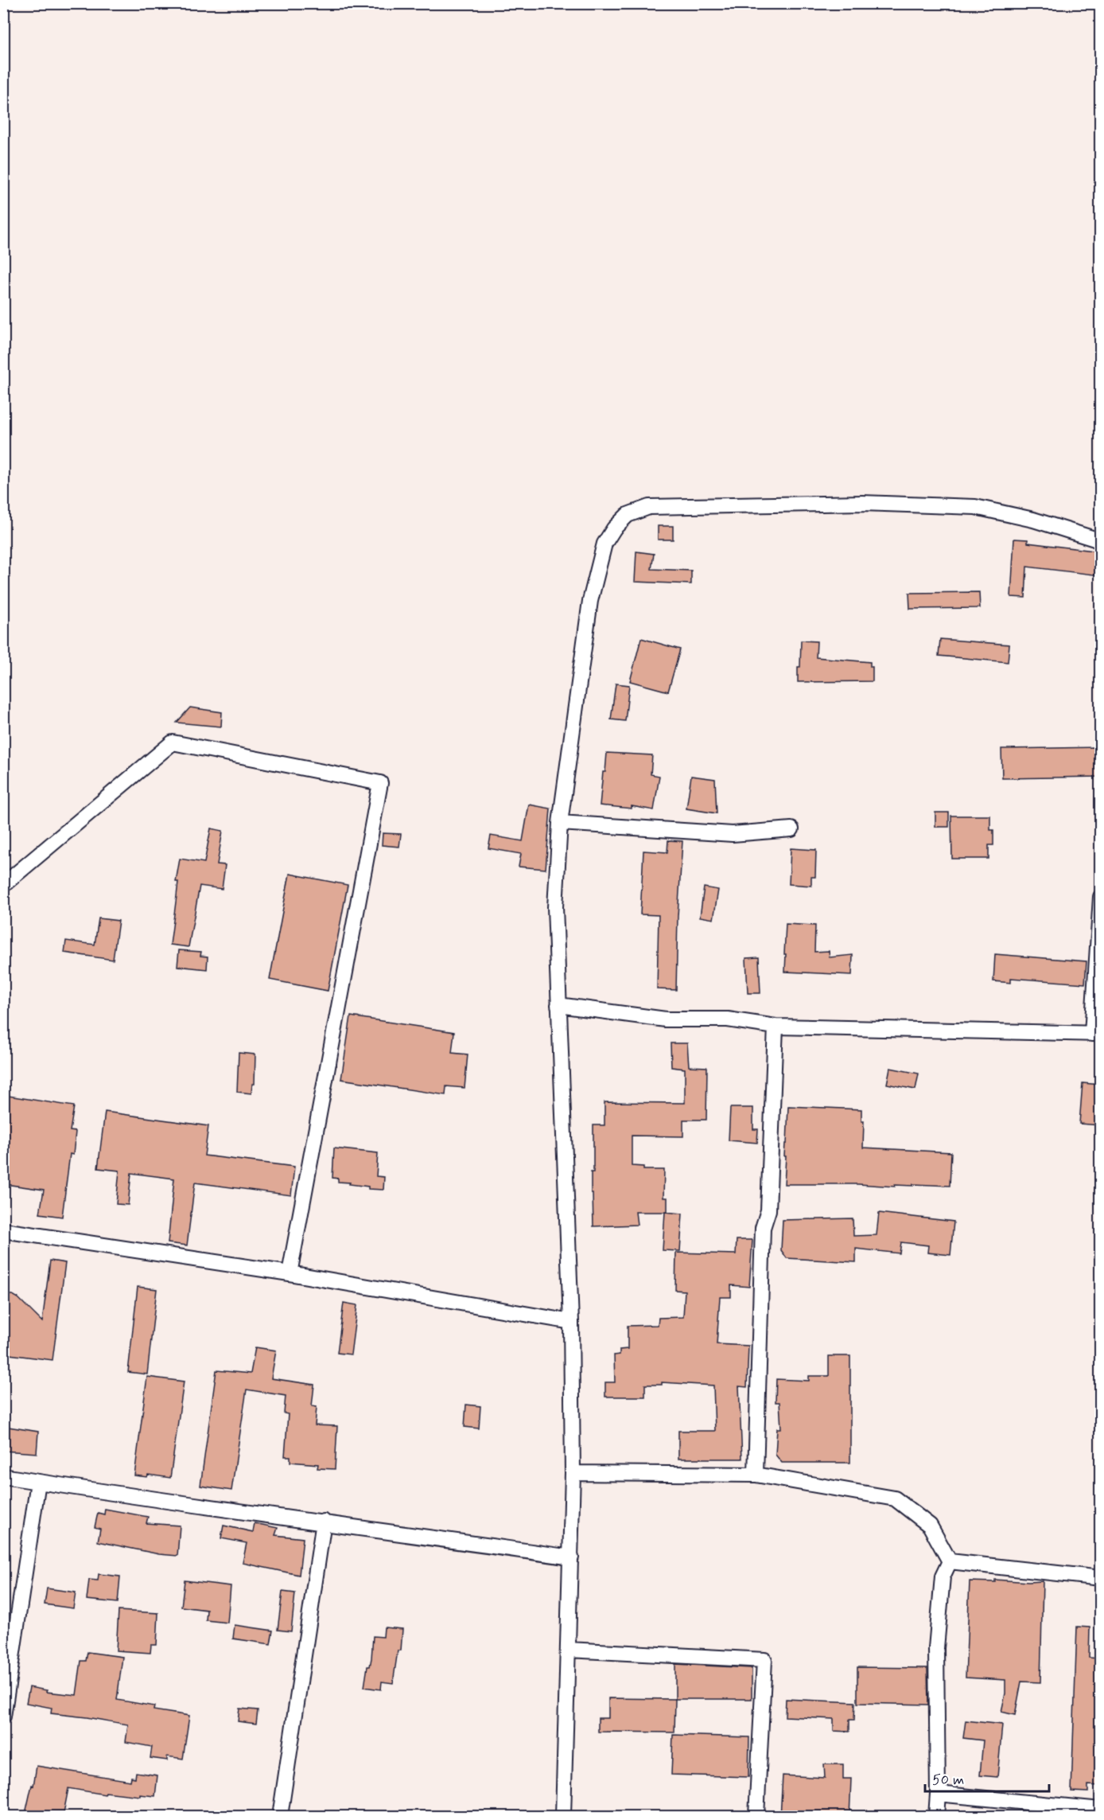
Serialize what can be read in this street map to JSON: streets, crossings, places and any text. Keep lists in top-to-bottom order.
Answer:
{
  "scale_bar": "50 m"
}
